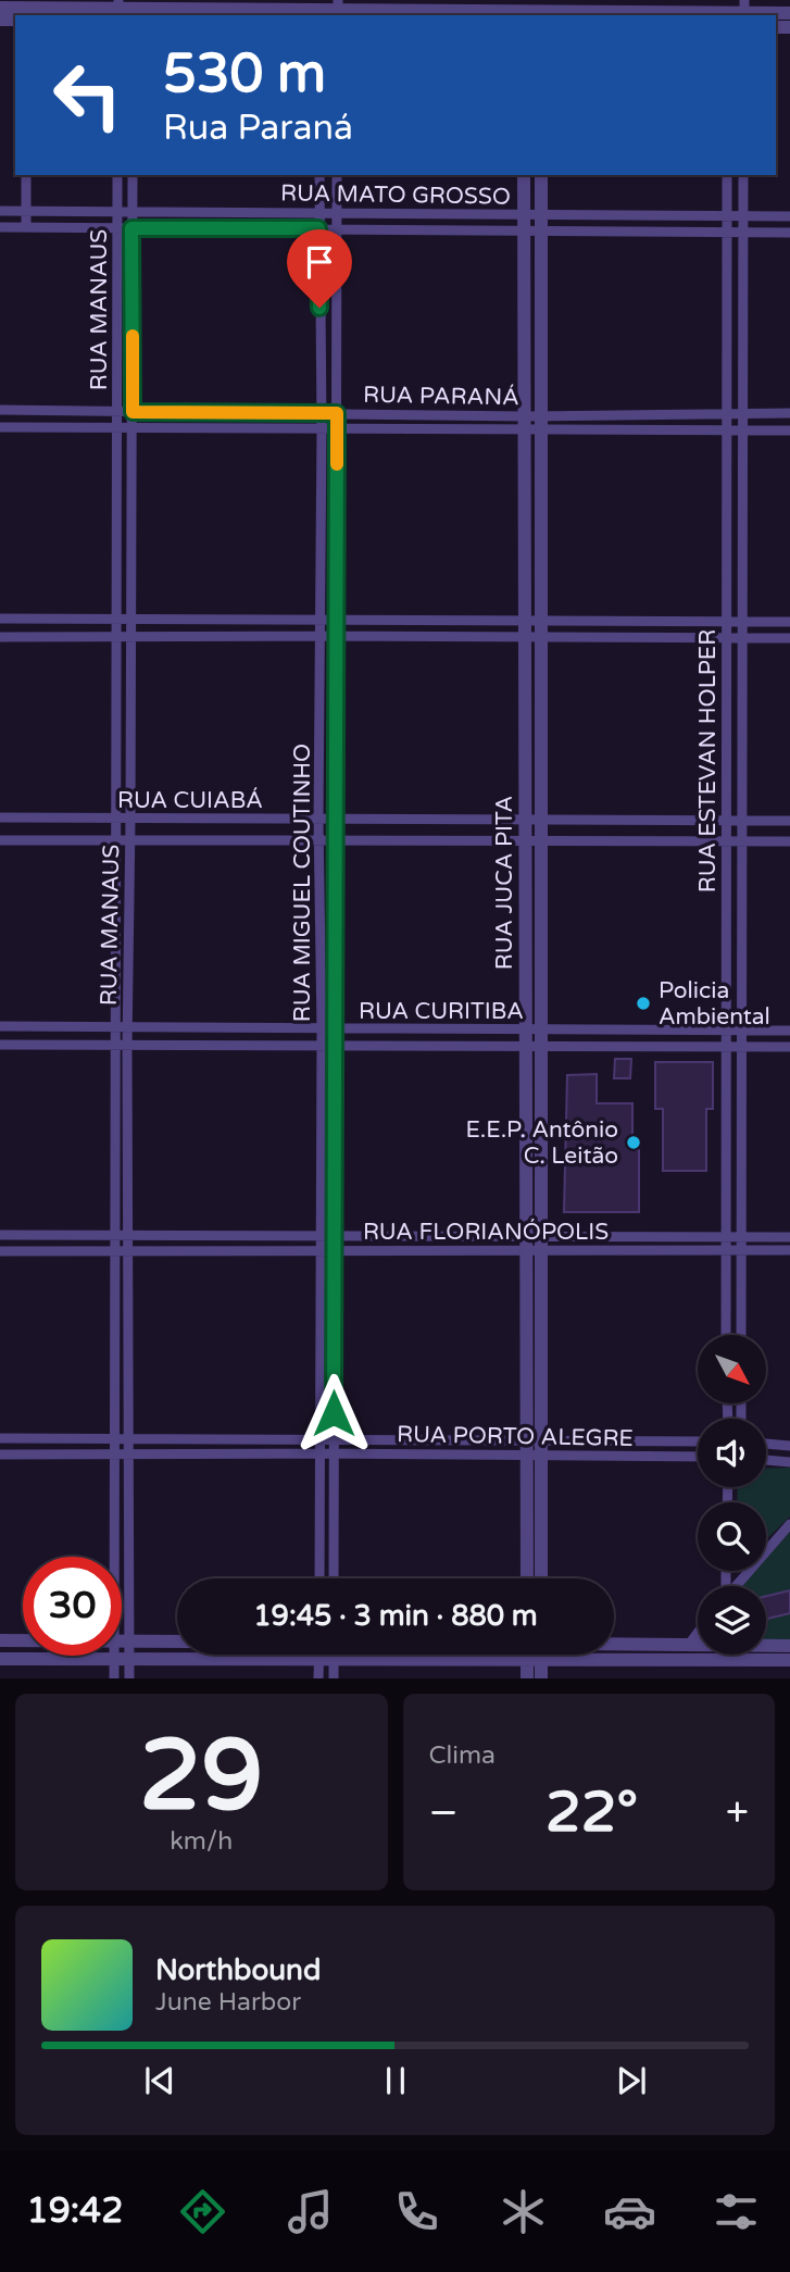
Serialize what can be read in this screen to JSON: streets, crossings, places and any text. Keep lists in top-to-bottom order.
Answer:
{
  "streets": {
    "street": [
      "RUA MATO GROSSO",
      "RUA MANAUS",
      "RUA PARANÁ",
      "RUA ESTEVAN HOLPER",
      "RUA CUIABÁ",
      "RUA MIGUEL COUTINHO",
      "RUA JUCA PITA",
      "RUA CURITIBA",
      "RUA FLORIANÓPOLIS",
      "RUA PORTO ALEGRE"
    ]
  },
  "crossings": [
    ["RUA MATO GROSSO", "RUA MANAUS"],
    ["RUA MATO GROSSO", "RUA ESTEVAN HOLPER"],
    ["RUA MATO GROSSO", "RUA MIGUEL COUTINHO"],
    ["RUA MATO GROSSO", "RUA JUCA PITA"],
    ["RUA MANAUS", "RUA PARANÁ"],
    ["RUA MANAUS", "RUA CUIABÁ"],
    ["RUA MANAUS", "RUA CURITIBA"],
    ["RUA MANAUS", "RUA FLORIANÓPOLIS"],
    ["RUA MANAUS", "RUA PORTO ALEGRE"],
    ["RUA PARANÁ", "RUA ESTEVAN HOLPER"],
    ["RUA PARANÁ", "RUA MIGUEL COUTINHO"],
    ["RUA PARANÁ", "RUA JUCA PITA"],
    ["RUA ESTEVAN HOLPER", "RUA CUIABÁ"],
    ["RUA ESTEVAN HOLPER", "RUA CURITIBA"],
    ["RUA ESTEVAN HOLPER", "RUA FLORIANÓPOLIS"],
    ["RUA CUIABÁ", "RUA MIGUEL COUTINHO"],
    ["RUA CUIABÁ", "RUA JUCA PITA"],
    ["RUA MIGUEL COUTINHO", "RUA CURITIBA"],
    ["RUA MIGUEL COUTINHO", "RUA FLORIANÓPOLIS"],
    ["RUA MIGUEL COUTINHO", "RUA PORTO ALEGRE"],
    ["RUA JUCA PITA", "RUA CURITIBA"],
    ["RUA JUCA PITA", "RUA FLORIANÓPOLIS"],
    ["RUA JUCA PITA", "RUA PORTO ALEGRE"]
  ],
  "places": ["Policia Ambiental", "E.E.P. Antônio C. Leitão"],
  "north": "bottom right",
  "page": {
    "turn": ["530 m", "Rua Paraná"],
    "limit": "30",
    "trip": "19:45 · 3 min · 880 m",
    "tile": [
      ["29", "km/h"],
      "Clima"
    ],
    "heat": ["−", "22°", "+"],
    "song": ["Northbound", "June Harbor"],
    "tabs": "19:42"
  }
}
